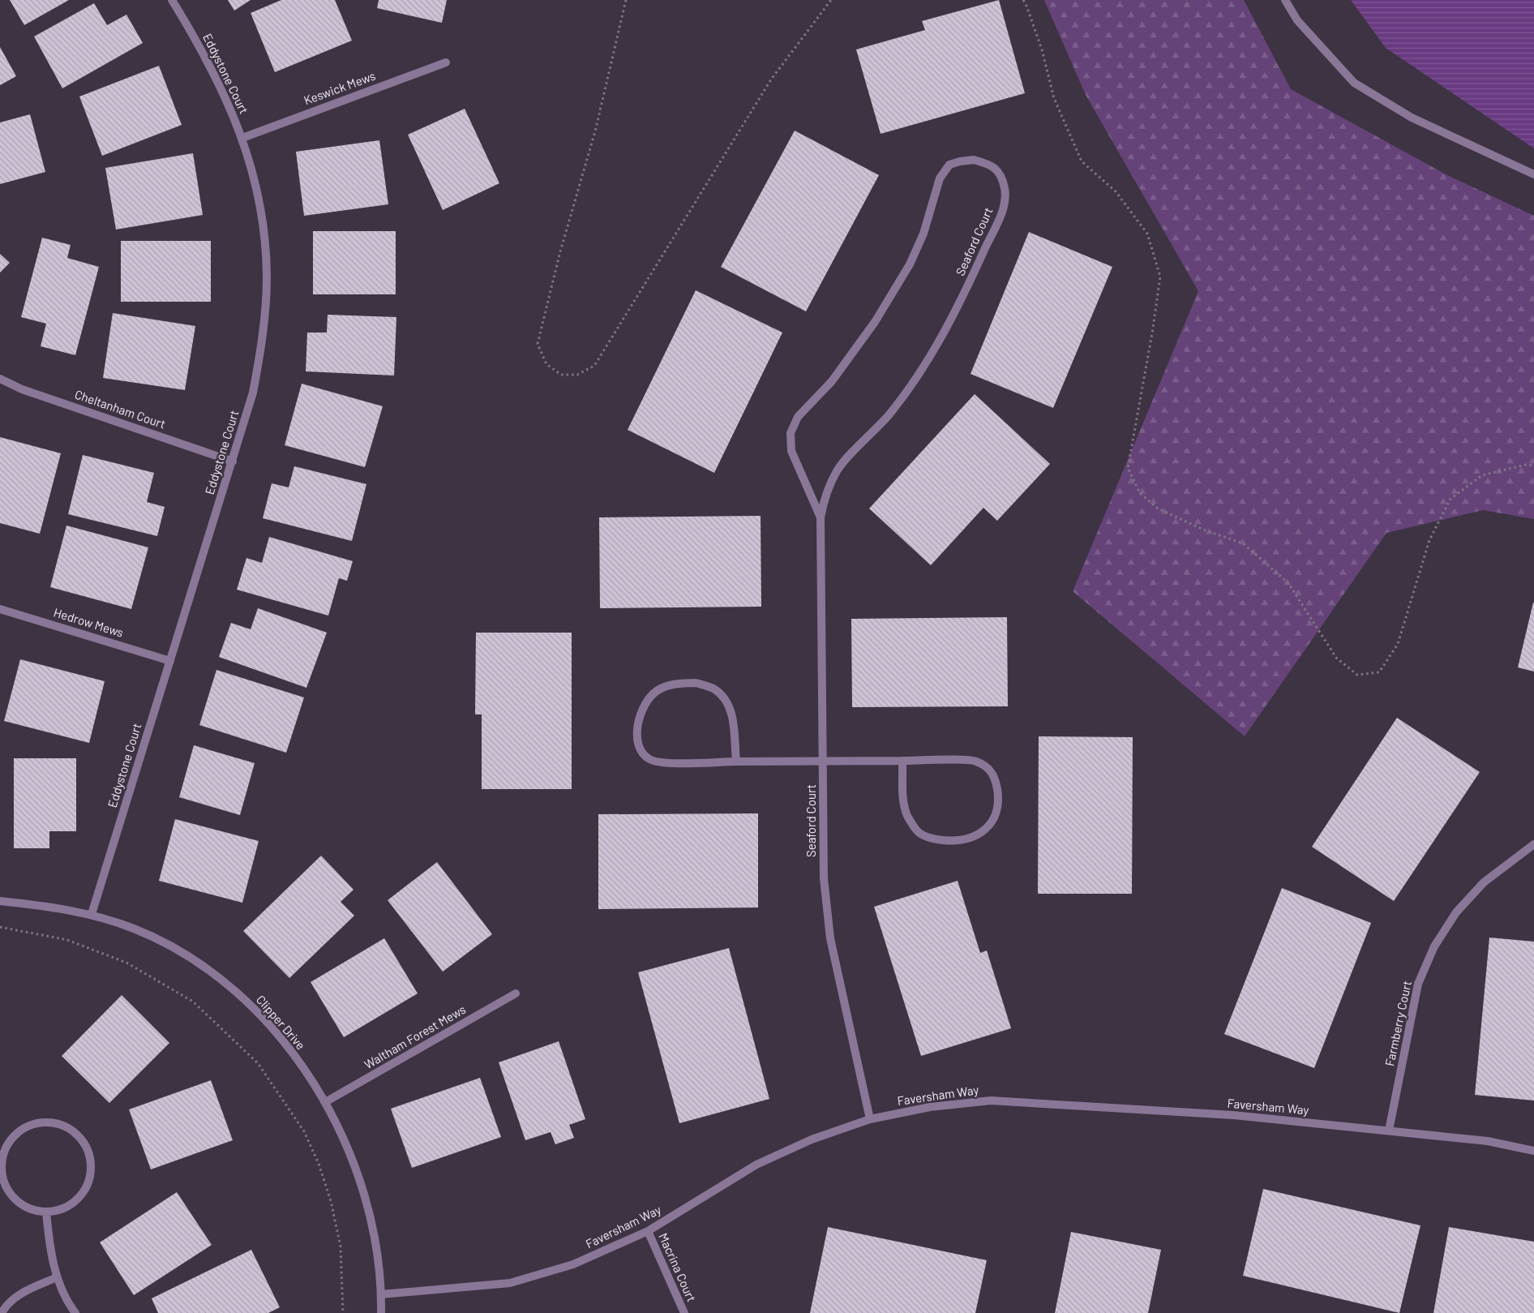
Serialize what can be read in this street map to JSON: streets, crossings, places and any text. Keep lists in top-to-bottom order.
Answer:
{
  "streets": {
    "street": [
      "Eddystone Court",
      "Keswick Mews",
      "Seaford Court",
      "Cheltanham Court",
      "Hedrow Mews",
      "Clipper Drive",
      "Farmberry Court",
      "Waltham Forest Mews",
      "Faversham Way",
      "Macrina Court"
    ]
  },
  "crossings": [
    ["Eddystone Court", "Keswick Mews"],
    ["Eddystone Court", "Cheltanham Court"],
    ["Eddystone Court", "Hedrow Mews"],
    ["Eddystone Court", "Clipper Drive"],
    ["Seaford Court", "Faversham Way"],
    ["Clipper Drive", "Waltham Forest Mews"],
    ["Clipper Drive", "Faversham Way"],
    ["Farmberry Court", "Faversham Way"],
    ["Faversham Way", "Macrina Court"]
  ]
}
